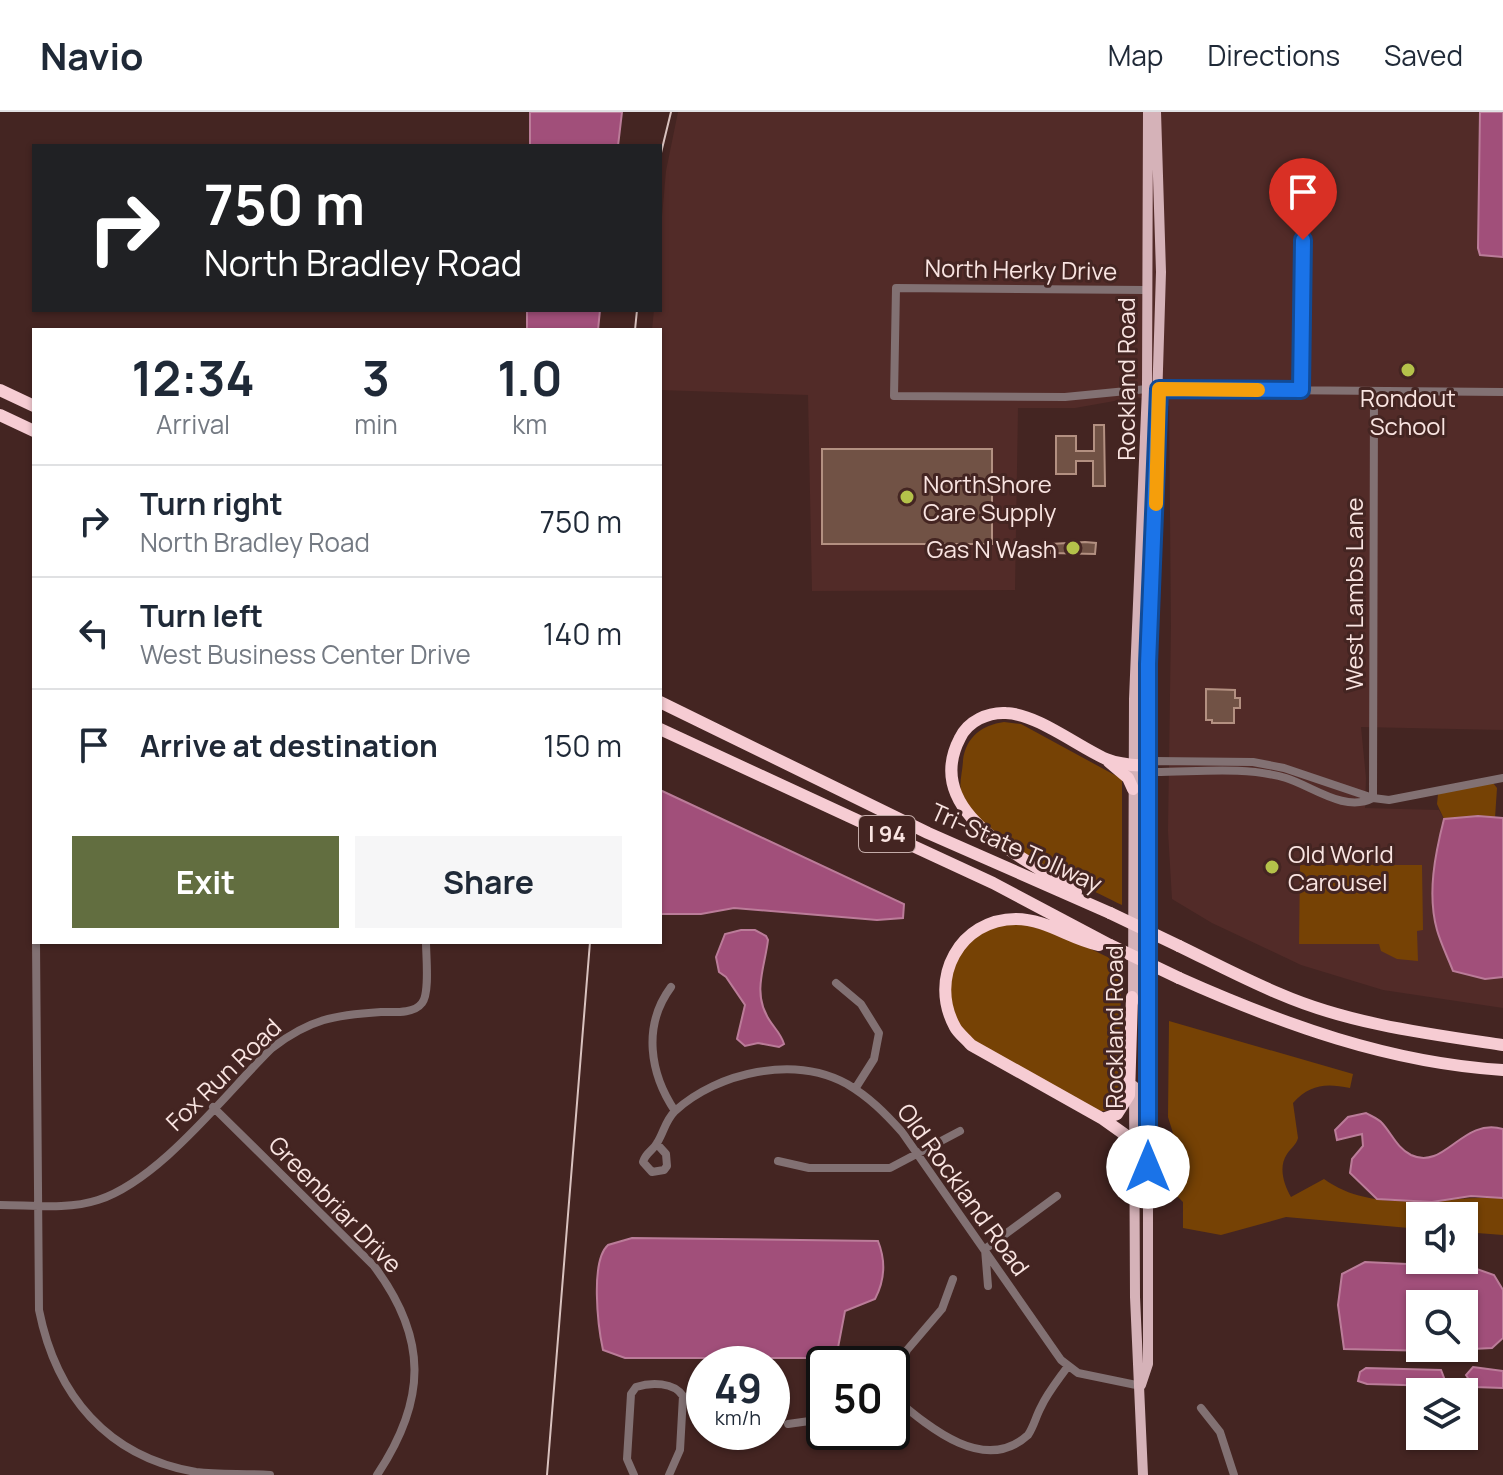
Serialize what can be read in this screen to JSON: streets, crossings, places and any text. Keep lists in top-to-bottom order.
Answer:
{
  "streets": {
    "highway": ["I 94", "Tri-State Tollway"],
    "main road": ["Rockland Road"],
    "street": [
      "North Herky Drive",
      "West Lambs Lane",
      "Fox Run Road",
      "Old Rockland Road",
      "Greenbriar Drive"
    ]
  },
  "crossings": [
    ["North Herky Drive", "Rockland Road"],
    ["Rockland Road", "Old Rockland Road"],
    ["Fox Run Road", "Greenbriar Drive"]
  ],
  "places": [
    "Rondout School",
    "NorthShore Care Supply",
    "Gas N Wash",
    "Old World Carousel"
  ],
  "page": {
    "header": "Navio",
    "nav": ["Map", "Directions", "Saved"],
    "turn": ["750 m", "North Bradley Road"],
    "eta": [
      "12:34",
      "Arrival",
      "3",
      "min",
      "1.0",
      "km"
    ],
    "list": [
      {
        "name": "Turn right",
        "note": "North Bradley Road",
        "value": "750 m"
      },
      {
        "name": "Turn left",
        "note": "West Business Center Drive",
        "value": "140 m"
      },
      {
        "name": "Arrive at destination",
        "value": "150 m"
      }
    ],
    "buttons": ["Exit", "Share"],
    "speed": "49 km/h",
    "limit": "50"
  }
}
